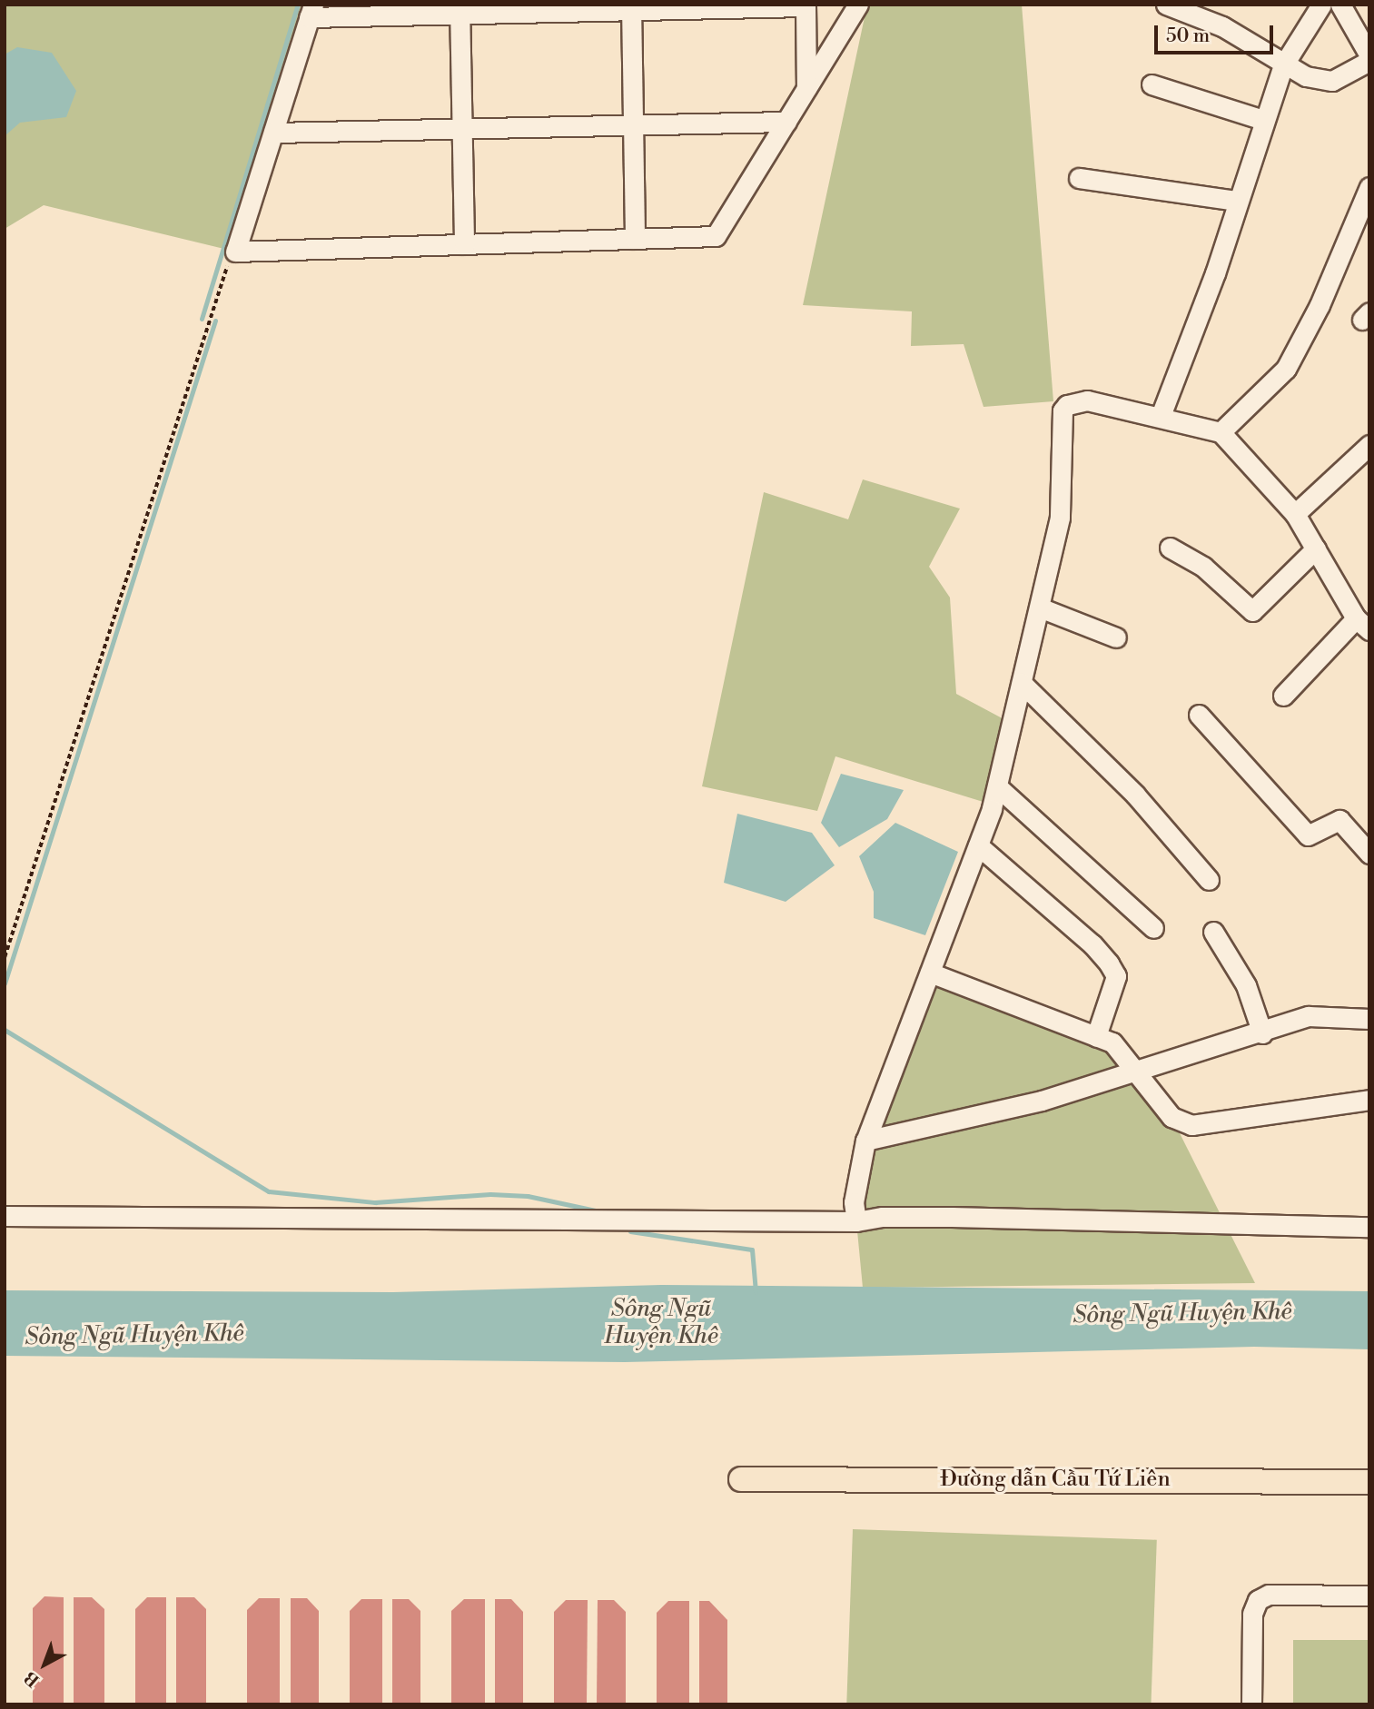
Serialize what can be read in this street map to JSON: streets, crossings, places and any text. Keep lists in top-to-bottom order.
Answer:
{
  "streets": {
    "main road": ["Đường dẫn Cầu Tứ Liên"]
  },
  "water": ["Sông Ngũ Huyện Khê"],
  "scale_bar": "50 m",
  "north": "bottom left"
}
